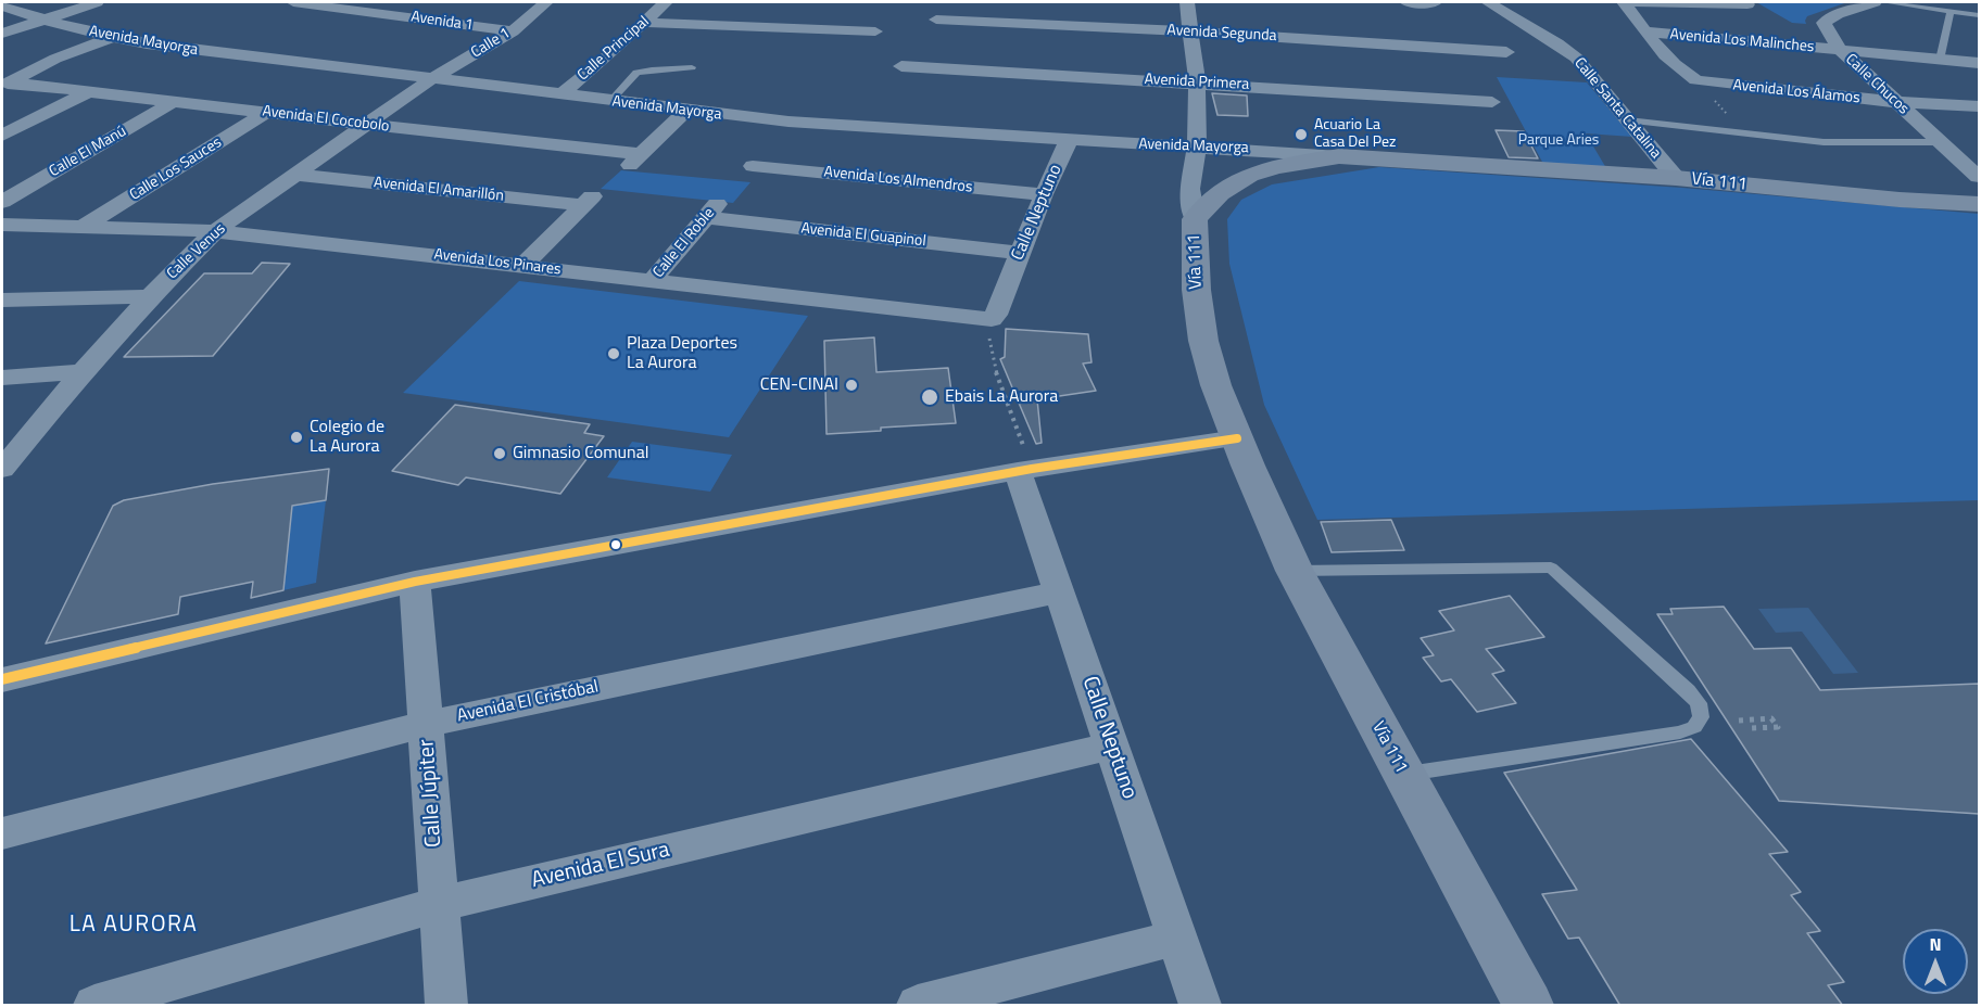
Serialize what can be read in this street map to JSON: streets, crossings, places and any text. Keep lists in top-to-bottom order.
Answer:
{
  "streets": {
    "main road": ["Vía 111"],
    "street": [
      "Avenida 1",
      "Avenida Segunda",
      "Avenida Mayorga",
      "Avenida Los Malinches",
      "Calle 1",
      "Calle Principal",
      "Avenida Primera",
      "Calle Chucos",
      "Avenida Los Álamos",
      "Calle Santa Catalina",
      "Avenida El Cocobolo",
      "Calle El Manú",
      "Calle Los Sauces",
      "Avenida Los Almendros",
      "Avenida El Amarillón",
      "Calle Neptuno",
      "Avenida El Guapinol",
      "Calle El Roble",
      "Calle Venus",
      "Avenida Los Pinares",
      "Avenida El Cristóbal",
      "Calle Júpiter",
      "Avenida El Sura"
    ]
  },
  "crossings": [
    ["Avenida 1", "Calle 1"],
    ["Avenida Mayorga", "Calle 1"],
    ["Avenida Mayorga", "Calle Principal"],
    ["Avenida Mayorga", "Avenida El Cocobolo"],
    ["Avenida Mayorga", "Avenida Los Almendros"],
    ["Avenida Mayorga", "Vía 111"],
    ["Avenida Mayorga", "Calle Neptuno"],
    ["Avenida Mayorga", "Calle Venus"],
    ["Avenida Los Malinches", "Calle Chucos"],
    ["Calle 1", "Calle Venus"],
    ["Calle Chucos", "Avenida Los Álamos"],
    ["Calle Santa Catalina", "Vía 111"],
    ["Avenida El Cocobolo", "Calle El Manú"],
    ["Avenida El Cocobolo", "Calle Los Sauces"],
    ["Avenida El Cocobolo", "Calle Venus"],
    ["Calle Los Sauces", "Avenida Los Pinares"],
    ["Avenida Los Almendros", "Calle Neptuno"],
    ["Avenida El Amarillón", "Calle Venus"],
    ["Avenida El Amarillón", "Avenida Los Pinares"],
    ["Calle Neptuno", "Avenida El Guapinol"],
    ["Calle Neptuno", "Avenida Los Pinares"],
    ["Calle Neptuno", "Avenida El Cristóbal"],
    ["Calle Neptuno", "Avenida El Sura"],
    ["Avenida El Guapinol", "Calle El Roble"],
    ["Calle El Roble", "Avenida Los Pinares"],
    ["Calle Venus", "Avenida Los Pinares"],
    ["Avenida El Cristóbal", "Calle Júpiter"],
    ["Calle Júpiter", "Avenida El Sura"]
  ],
  "districts": ["LA AURORA"],
  "parks": ["Parque Aries"],
  "places": [
    "Acuario La Casa Del Pez",
    "Plaza Deportes La Aurora",
    "CEN-CINAI",
    "Ebais La Aurora",
    "Colegio de La Aurora",
    "Gimnasio Comunal"
  ],
  "north": "top"
}
